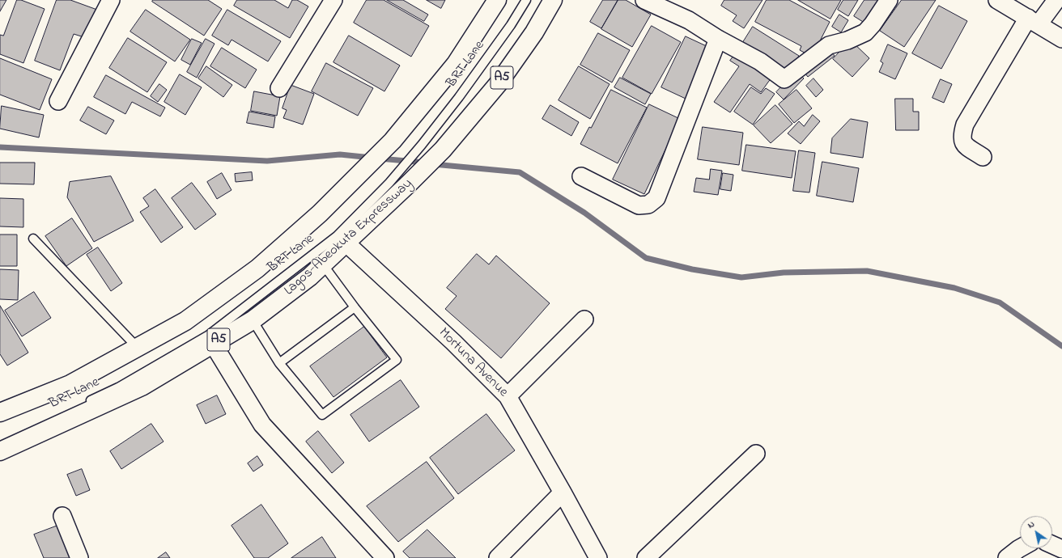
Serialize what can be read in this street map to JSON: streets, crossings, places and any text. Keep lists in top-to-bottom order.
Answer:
{
  "streets": {
    "highway": ["A5", "Lagos-Abeokuta Expressway"],
    "street": ["Mortuna Avenue"],
    "lane": ["BRT Lane"]
  },
  "crossings": [
    ["Lagos-Abeokuta Expressway", "Mortuna Avenue"]
  ],
  "north": "top left"
}
